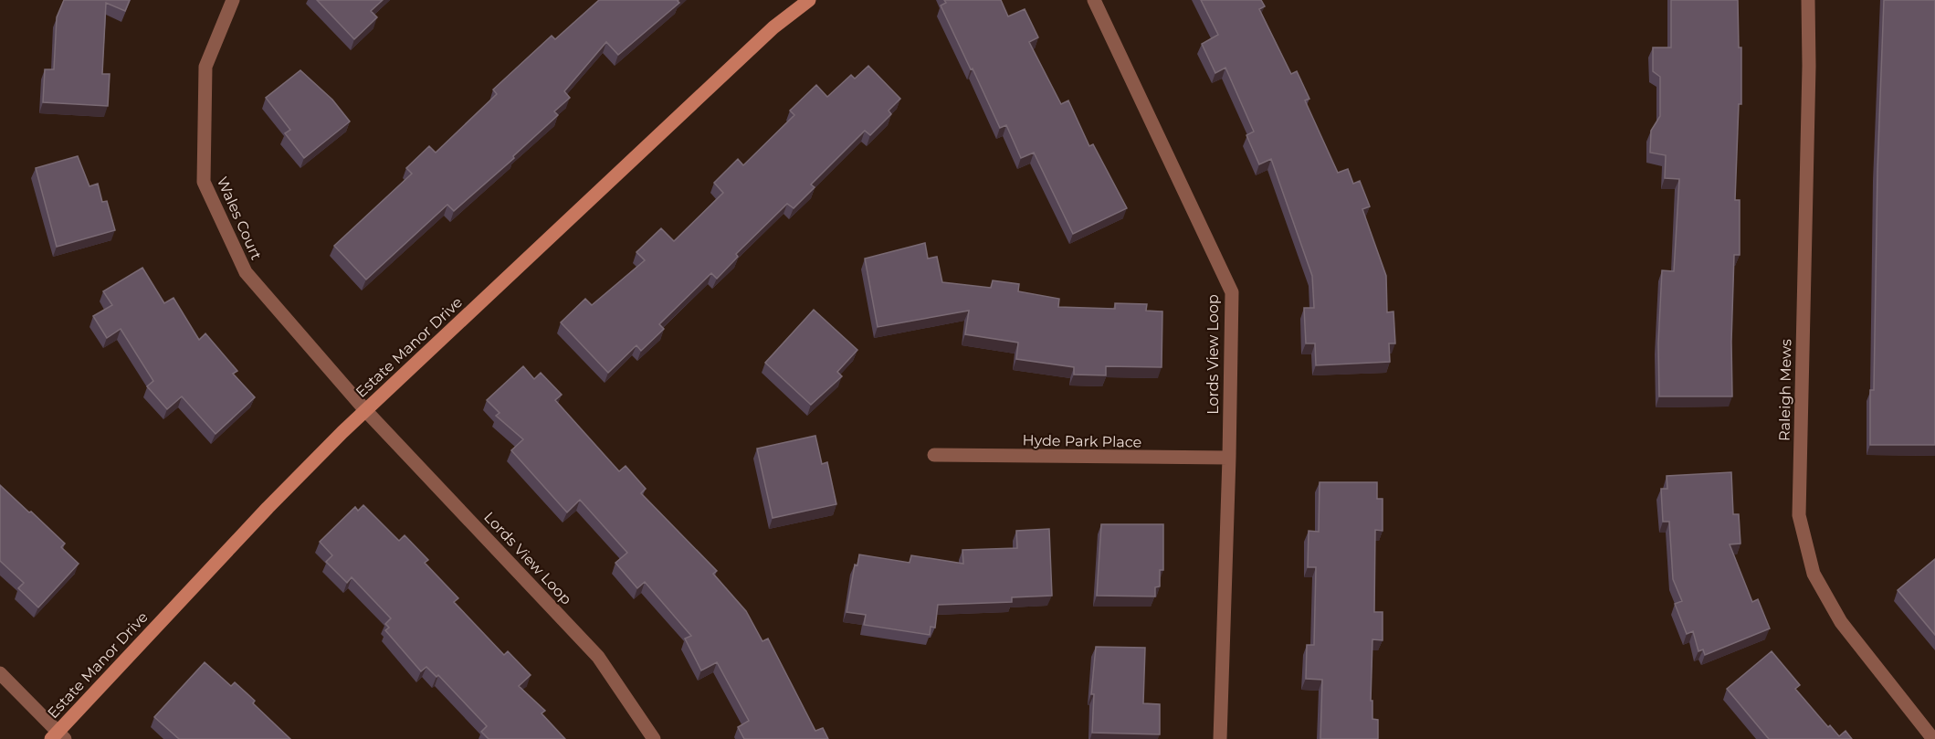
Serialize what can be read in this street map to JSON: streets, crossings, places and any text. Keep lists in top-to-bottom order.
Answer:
{
  "streets": {
    "street": [
      "Wales Court",
      "Estate Manor Drive",
      "Lords View Loop",
      "Raleigh Mews",
      "Hyde Park Place"
    ]
  },
  "crossings": [
    ["Wales Court", "Estate Manor Drive"],
    ["Wales Court", "Lords View Loop"],
    ["Estate Manor Drive", "Lords View Loop"],
    ["Lords View Loop", "Hyde Park Place"]
  ]
}
